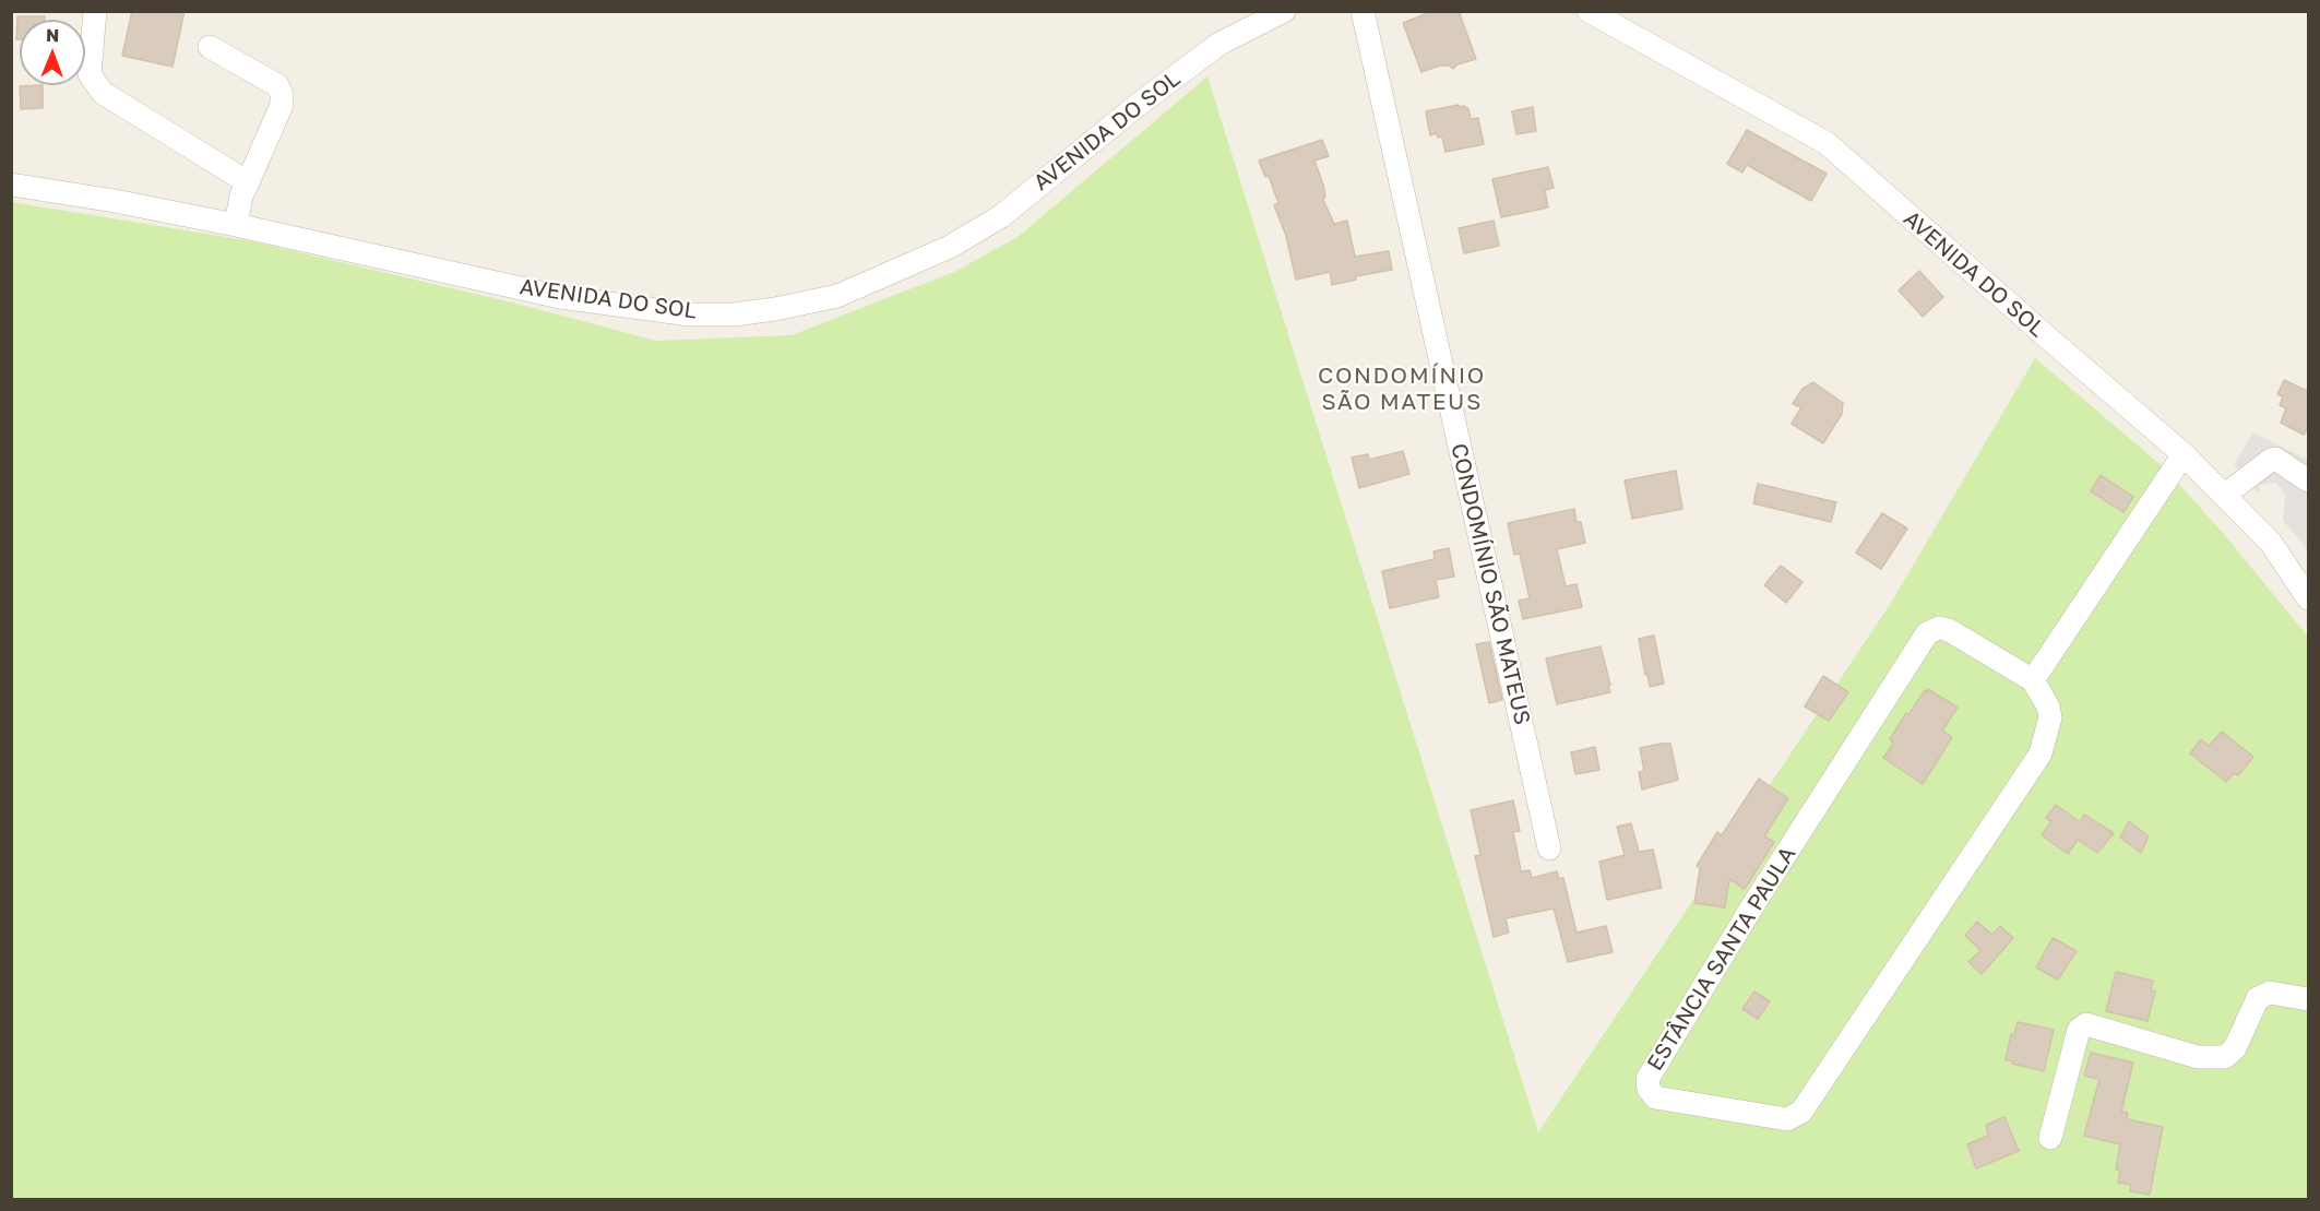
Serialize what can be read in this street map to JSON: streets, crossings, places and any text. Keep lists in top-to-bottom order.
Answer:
{
  "streets": {
    "street": ["AVENIDA DO SOL", "CONDOMÍNIO SÃO MATEUS", "ESTÂNCIA SANTA PAULA"]
  },
  "districts": ["CONDOMÍNIO SÃO MATEUS"],
  "north": "top"
}
